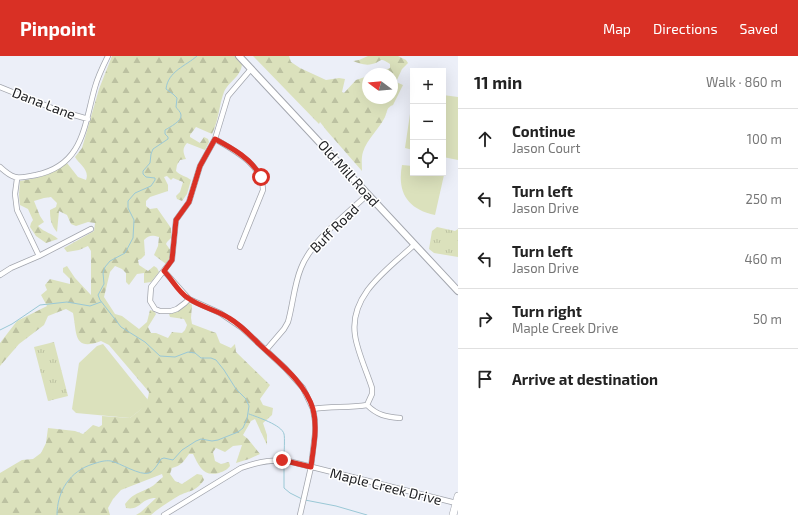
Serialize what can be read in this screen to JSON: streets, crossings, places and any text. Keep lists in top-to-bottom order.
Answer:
{
  "streets": {
    "street": [
      "Dana Lane",
      "Old Mill Road",
      "Buff Road",
      "Maple Creek Drive"
    ]
  },
  "crossings": [
    ["Old Mill Road", "Buff Road"]
  ],
  "north": "left",
  "page": {
    "header": "Pinpoint",
    "nav": ["Map", "Directions", "Saved"],
    "heading": ["11 min", "Walk · 860 m"],
    "map_buttons": ["+", "−"],
    "list": [
      ["Continue", "Jason Court", "100 m"],
      ["Turn left", "Jason Drive", "250 m"],
      ["Turn left", "Jason Drive", "460 m"],
      ["Turn right", "Maple Creek Drive", "50 m"],
      "Arrive at destination"
    ]
  }
}
